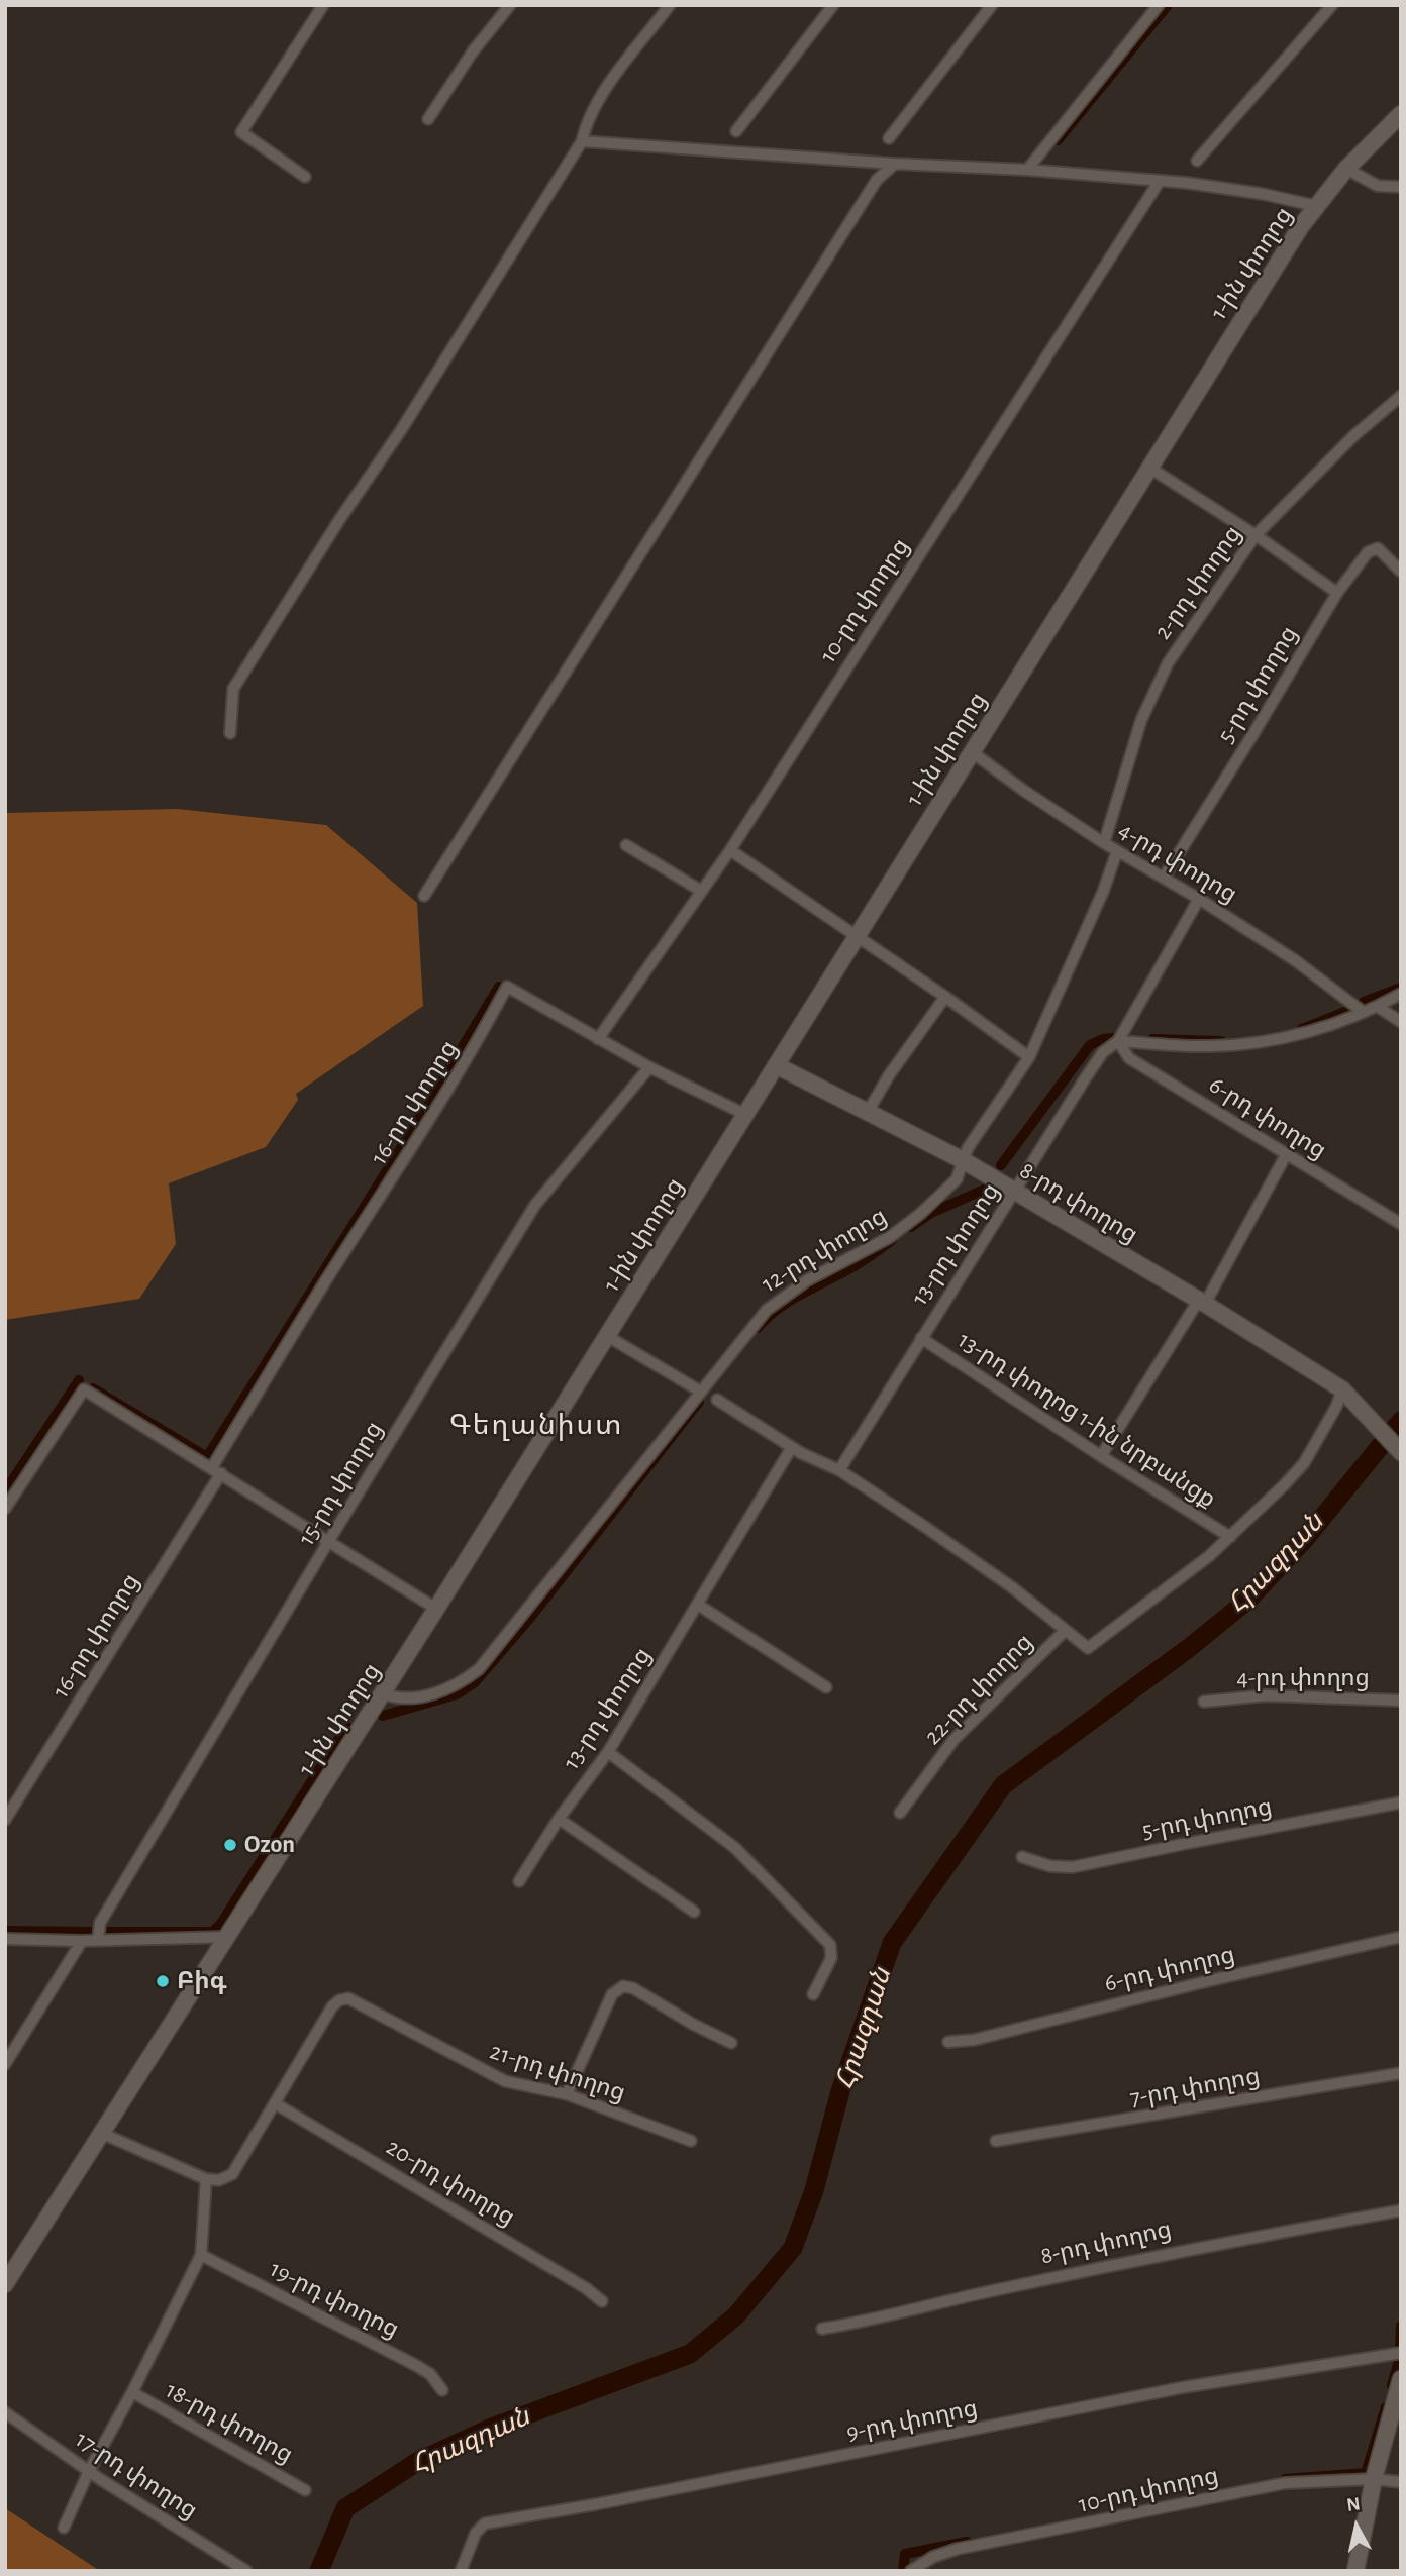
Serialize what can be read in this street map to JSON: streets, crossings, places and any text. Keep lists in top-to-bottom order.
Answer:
{
  "streets": {
    "main road": ["1-ին փողոց", "8-րդ փողոց"],
    "street": [
      "2-րդ փողոց",
      "10-րդ փողոց",
      "5-րդ փողոց",
      "4-րդ փողոց",
      "16-րդ փողոց",
      "6-րդ փողոց",
      "13-րդ փողոց",
      "12-րդ փողոց",
      "13-րդ փողոց 1-ին նրբանցք",
      "15-րդ փողոց",
      "22-րդ փողոց",
      "21-րդ փողոց",
      "7-րդ փողոց",
      "20-րդ փողոց",
      "19-րդ փողոց",
      "9-րդ փողոց",
      "18-րդ փողոց",
      "17-րդ փողոց"
    ]
  },
  "crossings": [
    ["1-ին փողոց", "4-րդ փողոց"],
    ["1-ին փողոց", "16-րդ փողոց"],
    ["1-ին փողոց", "8-րդ փողոց"],
    ["1-ին փողոց", "12-րդ փողոց"],
    ["2-րդ փողոց", "4-րդ փողոց"],
    ["10-րդ փողոց", "16-րդ փողոց"],
    ["5-րդ փողոց", "4-րդ փողոց"],
    ["4-րդ փողոց", "13-րդ փողոց"],
    ["4-րդ փողոց", "12-րդ փողոց"],
    ["16-րդ փողոց", "15-րդ փողոց"],
    ["6-րդ փողոց", "13-րդ փողոց"],
    ["8-րդ փողոց", "13-րդ փողոց"],
    ["8-րդ փողոց", "12-րդ փողոց"],
    ["13-րդ փողոց", "13-րդ փողոց 1-ին նրբանցք"],
    ["21-րդ փողոց", "20-րդ փողոց"]
  ],
  "districts": ["Գեղանիստ"],
  "water": ["Հրազդան"],
  "places": ["Ozon", "Բիգ"],
  "north": "top"
}
